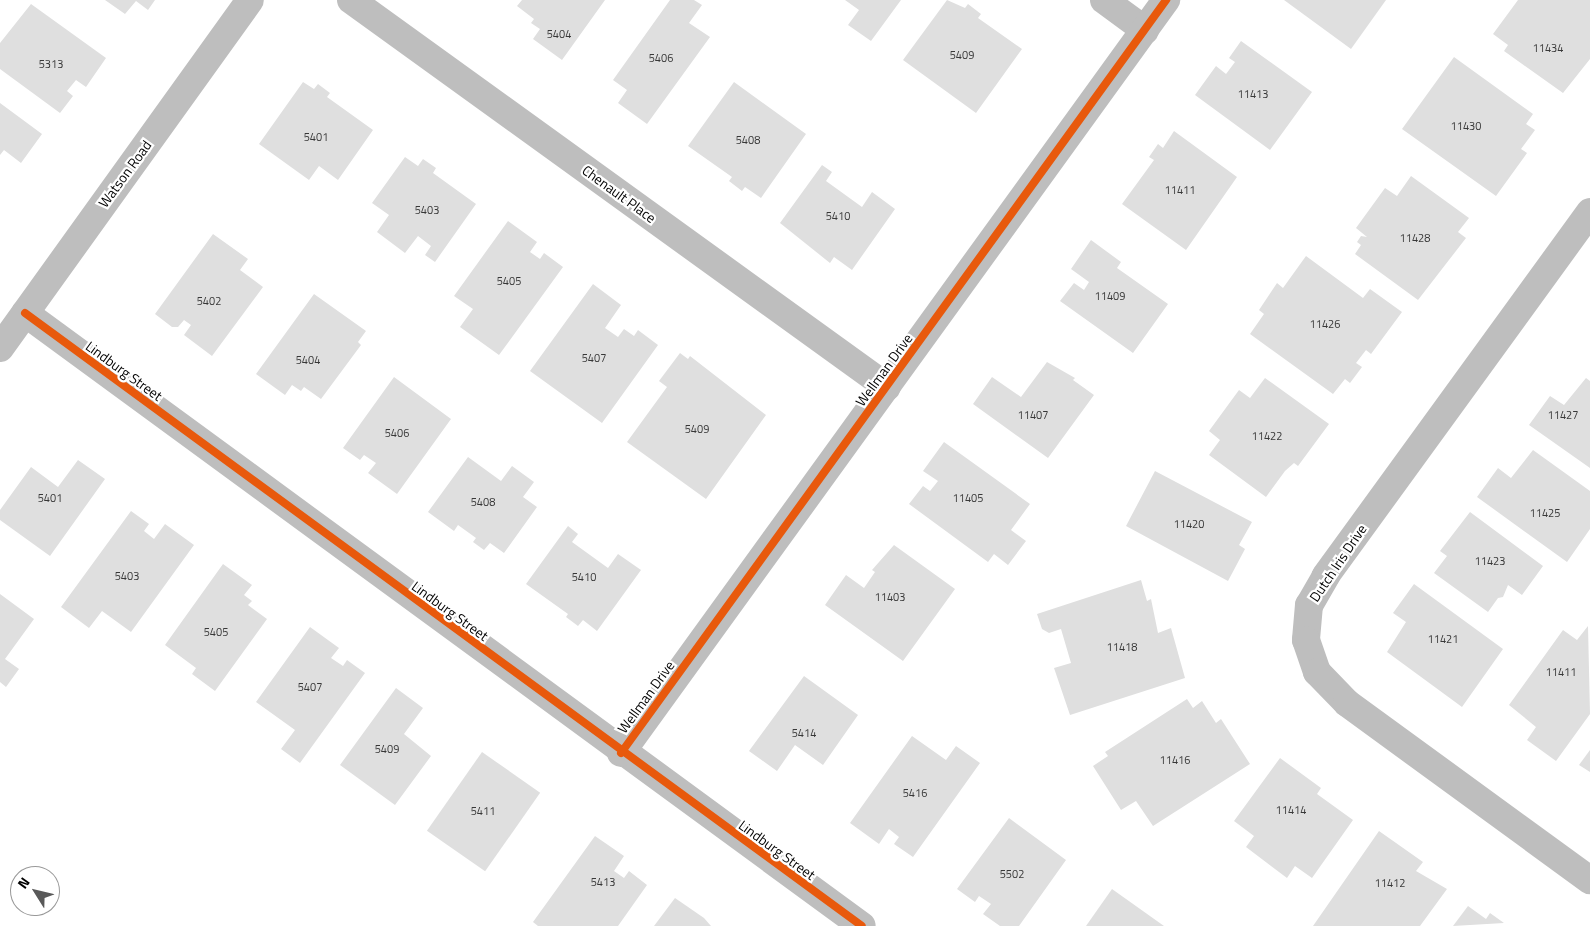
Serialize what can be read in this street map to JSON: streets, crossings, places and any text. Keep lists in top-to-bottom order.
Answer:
{
  "streets": {
    "street": [
      "Watson Road",
      "Chenault Place",
      "Wellman Drive",
      "Lindburg Street",
      "Dutch Iris Drive"
    ]
  },
  "crossings": [
    ["Watson Road", "Lindburg Street"],
    ["Chenault Place", "Wellman Drive"],
    ["Wellman Drive", "Lindburg Street"]
  ],
  "house_numbers": [
    "5404",
    "11434",
    "5409",
    "5406",
    "5313",
    "11413",
    "11430",
    "5401",
    "5408",
    "11411",
    "5403",
    "5410",
    "11428",
    "5405",
    "11409",
    "5402",
    "11426",
    "5407",
    "5404",
    "11407",
    "11427",
    "5409",
    "5406",
    "11422",
    "5401",
    "11405",
    "5408",
    "11425",
    "11420",
    "11423",
    "5403",
    "5410",
    "11403",
    "5405",
    "11421",
    "11418",
    "11411",
    "5407",
    "5414",
    "5409",
    "11416",
    "5416",
    "11414",
    "5411",
    "5502",
    "5413",
    "11412"
  ],
  "north": "top left"
}
